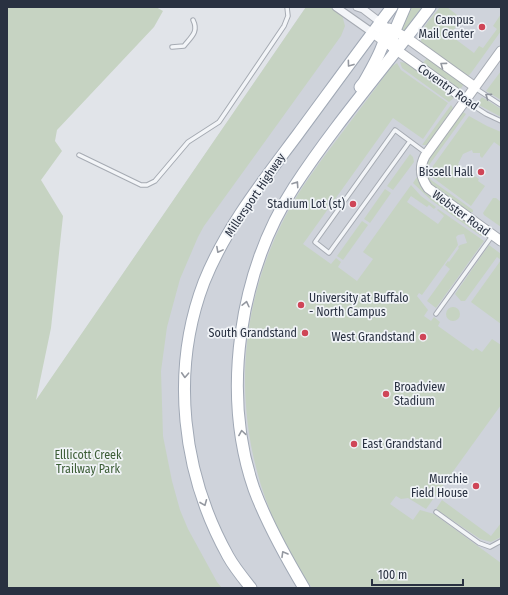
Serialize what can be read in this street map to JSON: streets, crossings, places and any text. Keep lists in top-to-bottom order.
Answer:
{
  "streets": {
    "main road": ["Millersport Highway"],
    "street": ["Coventry Road", "Webster Road"]
  },
  "crossings": [
    ["Coventry Road", "Millersport Highway"],
    ["Coventry Road", "Webster Road"]
  ],
  "parks": ["Elllicott Creek Trailway Park"],
  "places": [
    "Campus Mail Center",
    "Bissell Hall",
    "Stadium Lot (st)",
    "University at Buffalo - North Campus",
    "South Grandstand",
    "West Grandstand",
    "Broadview Stadium",
    "East Grandstand",
    "Murchie Field House"
  ],
  "scale_bar": "100 m"
}
